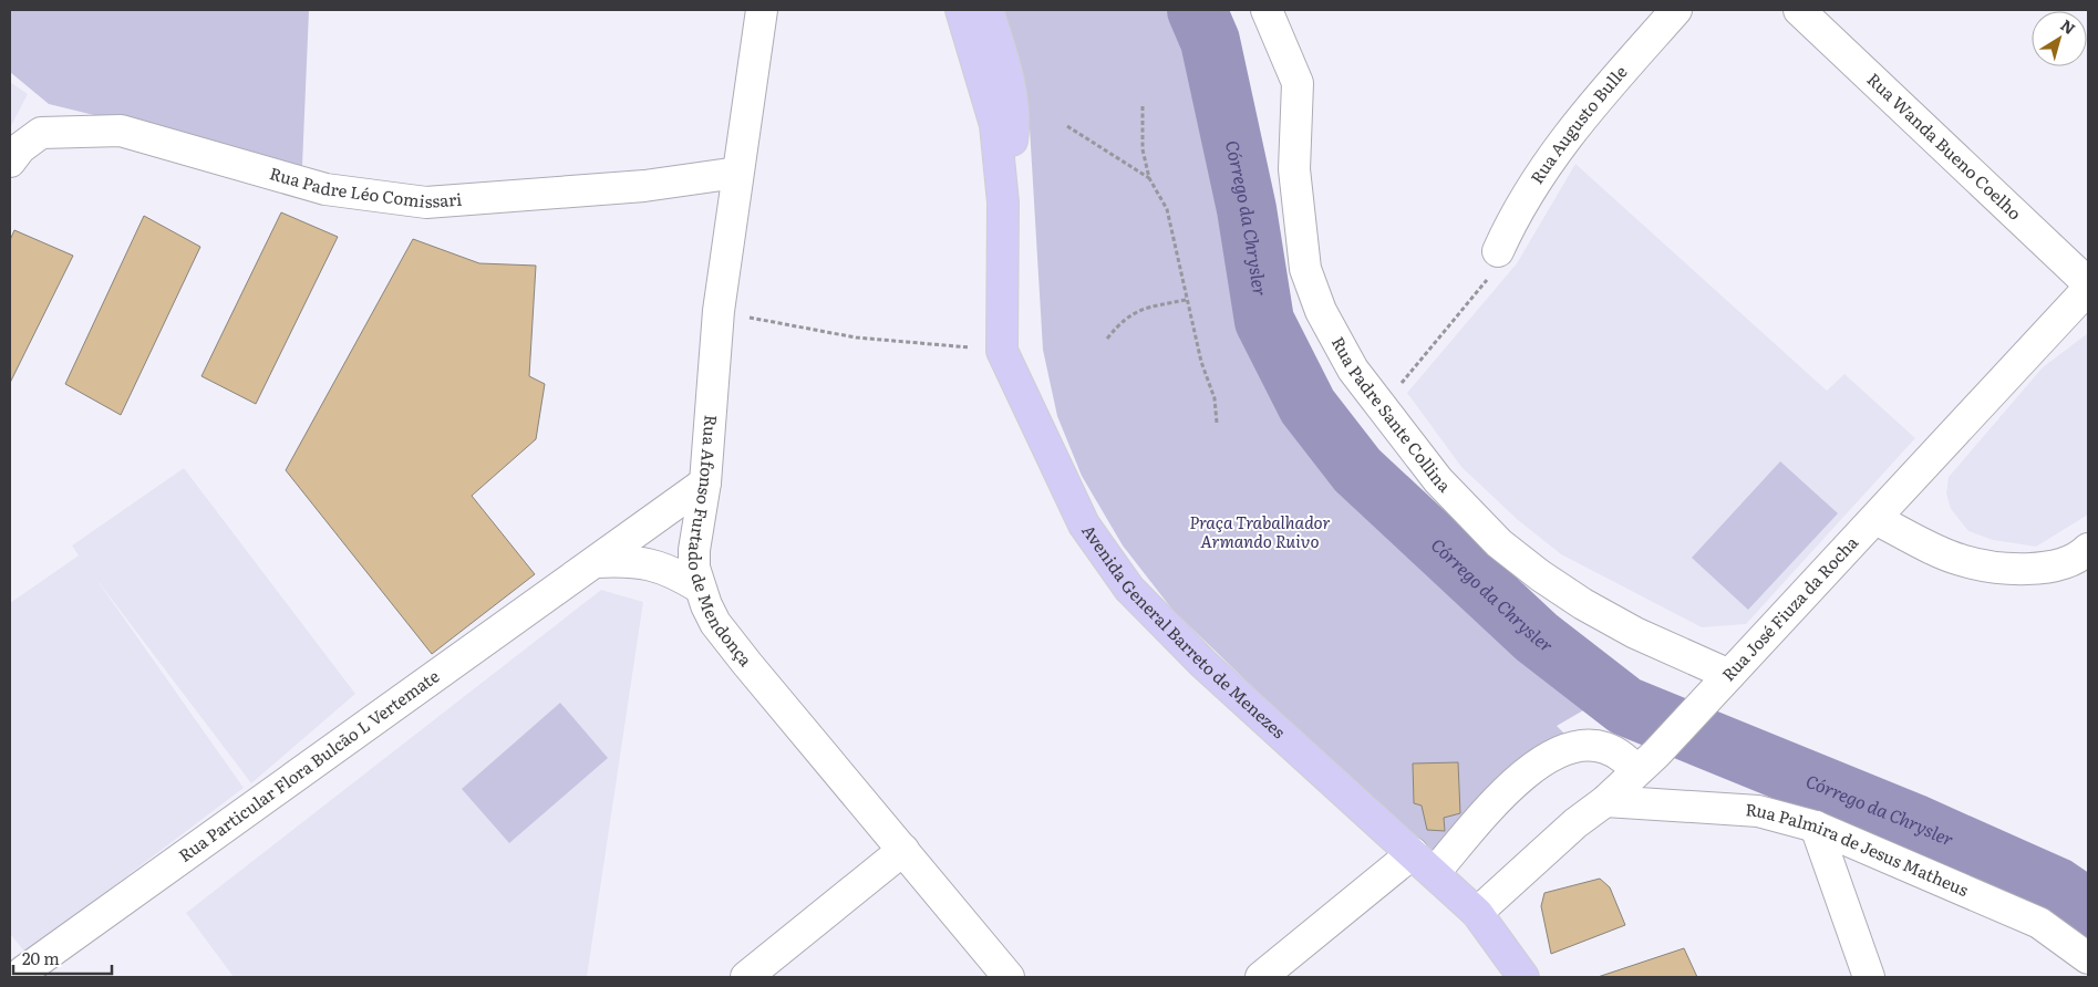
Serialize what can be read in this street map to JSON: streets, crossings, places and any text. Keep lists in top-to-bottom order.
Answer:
{
  "streets": {
    "main road": ["Avenida General Barreto de Menezes"],
    "street": [
      "Rua Augusto Bulle",
      "Rua Wanda Bueno Coelho",
      "Rua Padre Léo Comissari",
      "Rua Padre Sante Collina",
      "Rua Afonso Furtado de Mendonça",
      "Rua José Fiuza da Rocha",
      "Rua Particular Flora Bulcão L Vertemate",
      "Rua Palmira de Jesus Matheus"
    ]
  },
  "crossings": [
    ["Rua Padre Léo Comissari", "Rua Afonso Furtado de Mendonça"],
    ["Rua Padre Sante Collina", "Rua José Fiuza da Rocha"],
    ["Rua Afonso Furtado de Mendonça", "Rua Particular Flora Bulcão L Vertemate"],
    ["Rua José Fiuza da Rocha", "Avenida General Barreto de Menezes"],
    ["Rua José Fiuza da Rocha", "Rua Palmira de Jesus Matheus"]
  ],
  "water": ["Córrego da Chrysler"],
  "parks": ["Praça Trabalhador Armando Ruivo"],
  "scale_bar": "20 m",
  "north": "top right"
}
